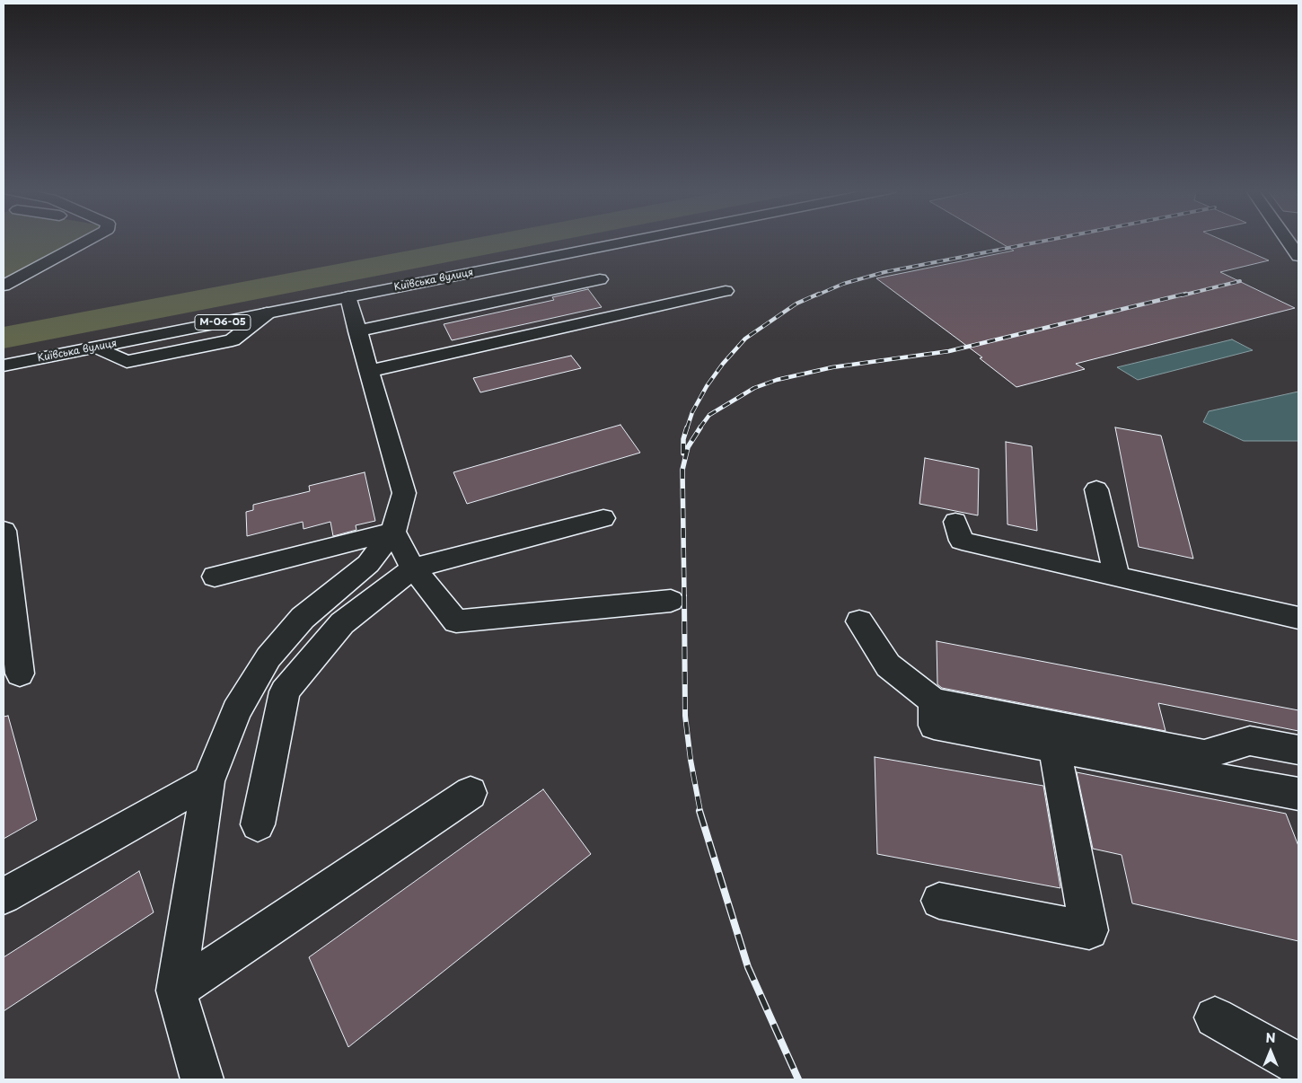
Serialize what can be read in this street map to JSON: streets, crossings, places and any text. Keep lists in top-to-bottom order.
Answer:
{
  "streets": {
    "main road": ["Київська вулиця", "М-06-05"]
  },
  "north": "top"
}
